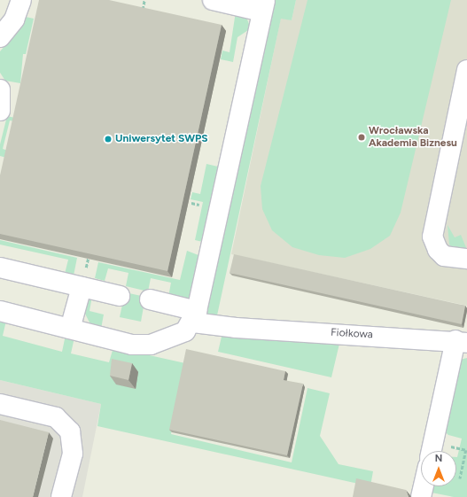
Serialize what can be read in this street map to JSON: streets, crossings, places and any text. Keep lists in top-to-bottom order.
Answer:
{
  "streets": {
    "street": ["Fiołkowa"]
  },
  "places": ["Wrocławska Akademia Biznesu", "Uniwersytet SWPS"],
  "north": "top"
}
